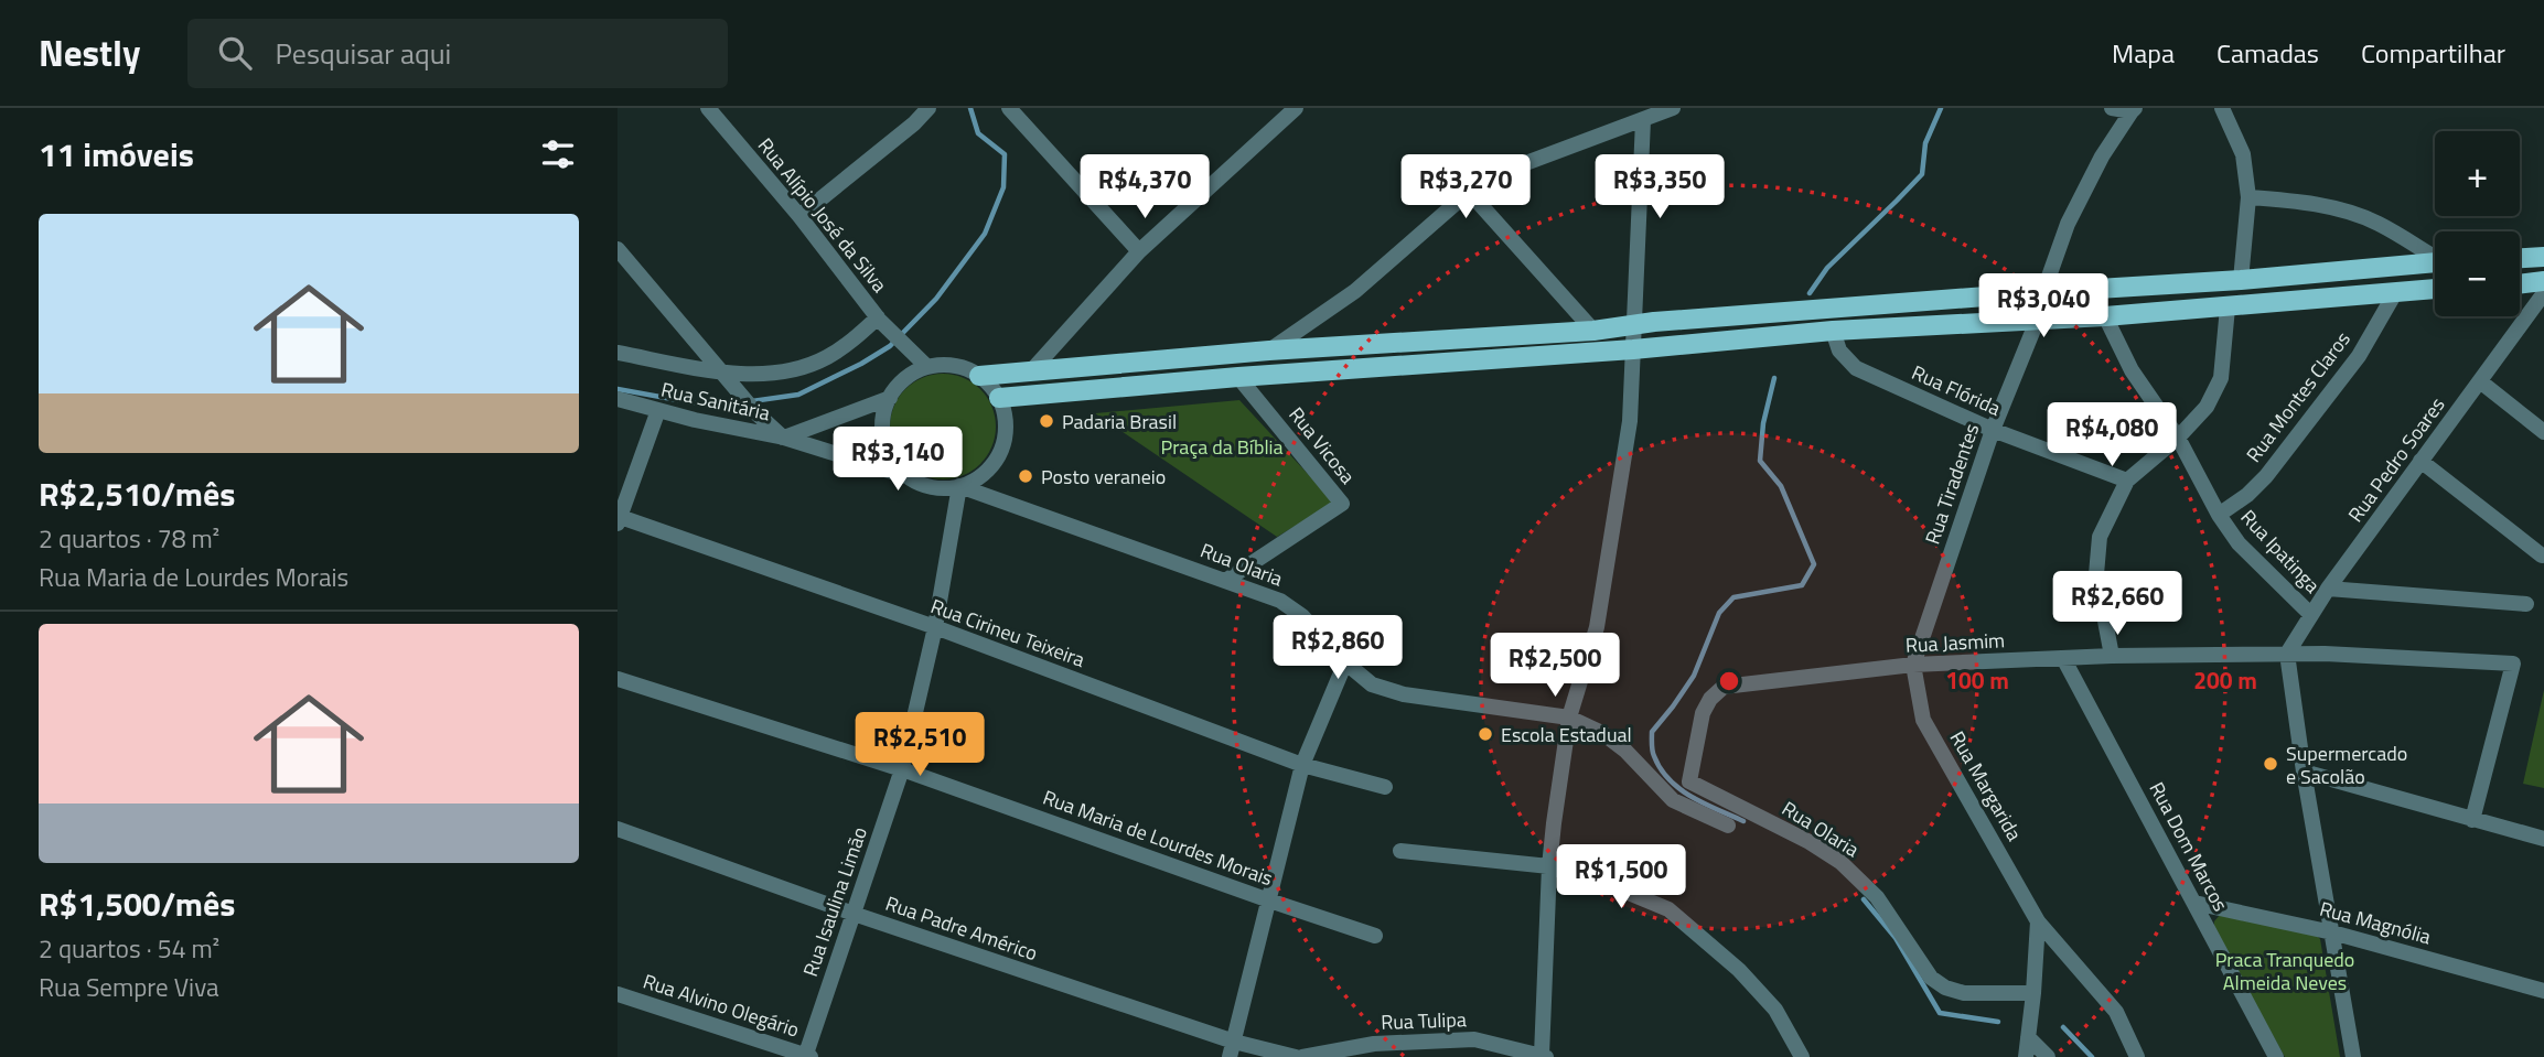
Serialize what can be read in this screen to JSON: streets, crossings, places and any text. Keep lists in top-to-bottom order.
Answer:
{
  "streets": {
    "street": [
      "Rua Alípio José da Silva",
      "Rua Flórida",
      "Rua Montes Claros",
      "Rua Sanitária",
      "Rua Vicosa",
      "Rua Pedro Soares",
      "Rua Tiradentes",
      "Rua Ipatinga",
      "Rua Olaria",
      "Rua Cirineu Teixeira",
      "Rua Jasmim",
      "Rua Margarida",
      "Rua Maria de Lourdes Morais",
      "Rua Dom Marcos",
      "Rua Isaulina Limão",
      "Rua Magnólia",
      "Rua Padre Américo",
      "Rua Alvino Olegário",
      "Rua Tulipa"
    ]
  },
  "crossings": [
    ["Rua Alípio José da Silva", "Rua Sanitária"],
    ["Rua Alípio José da Silva", "Rua Olaria"],
    ["Rua Alípio José da Silva", "Rua Isaulina Limão"],
    ["Rua Flórida", "Rua Tiradentes"],
    ["Rua Montes Claros", "Rua Ipatinga"],
    ["Rua Sanitária", "Rua Olaria"],
    ["Rua Sanitária", "Rua Isaulina Limão"],
    ["Rua Vicosa", "Rua Olaria"],
    ["Rua Pedro Soares", "Rua Ipatinga"],
    ["Rua Pedro Soares", "Rua Jasmim"],
    ["Rua Tiradentes", "Rua Jasmim"],
    ["Rua Tiradentes", "Rua Margarida"],
    ["Rua Olaria", "Rua Jasmim"],
    ["Rua Olaria", "Rua Isaulina Limão"],
    ["Rua Cirineu Teixeira", "Rua Isaulina Limão"],
    ["Rua Jasmim", "Rua Margarida"],
    ["Rua Jasmim", "Rua Dom Marcos"],
    ["Rua Maria de Lourdes Morais", "Rua Isaulina Limão"],
    ["Rua Dom Marcos", "Rua Magnólia"],
    ["Rua Isaulina Limão", "Rua Padre Américo"],
    ["Rua Isaulina Limão", "Rua Alvino Olegário"]
  ],
  "parks": ["Praça da Bíblia", "Praca Tranquedo Almeida Neves"],
  "places": [
    "Padaria Brasil",
    "Posto veraneio",
    "Escola Estadual",
    "Supermercado e Sacolão"
  ],
  "page": {
    "header": "Nestly",
    "search": "Pesquisar aqui",
    "nav": ["Mapa", "Camadas", "Compartilhar"],
    "heading": "11 imóveis",
    "map_buttons": ["+", "−"],
    "price": [
      "R$4,370",
      "R$3,270",
      "R$3,350",
      "R$3,040",
      "R$4,080",
      "R$3,140",
      "R$2,660",
      "R$2,860",
      "R$2,500",
      "R$2,510",
      "R$1,500"
    ],
    "list": [
      {
        "name": "R$2,510/mês",
        "note": "2 quartos · 78 m² · Rua Maria de Lourdes Morais"
      },
      {
        "name": "R$1,500/mês",
        "note": "2 quartos · 54 m² · Rua Sempre Viva"
      }
    ]
  },
  "rings": ["100 m", "200 m"]
}
